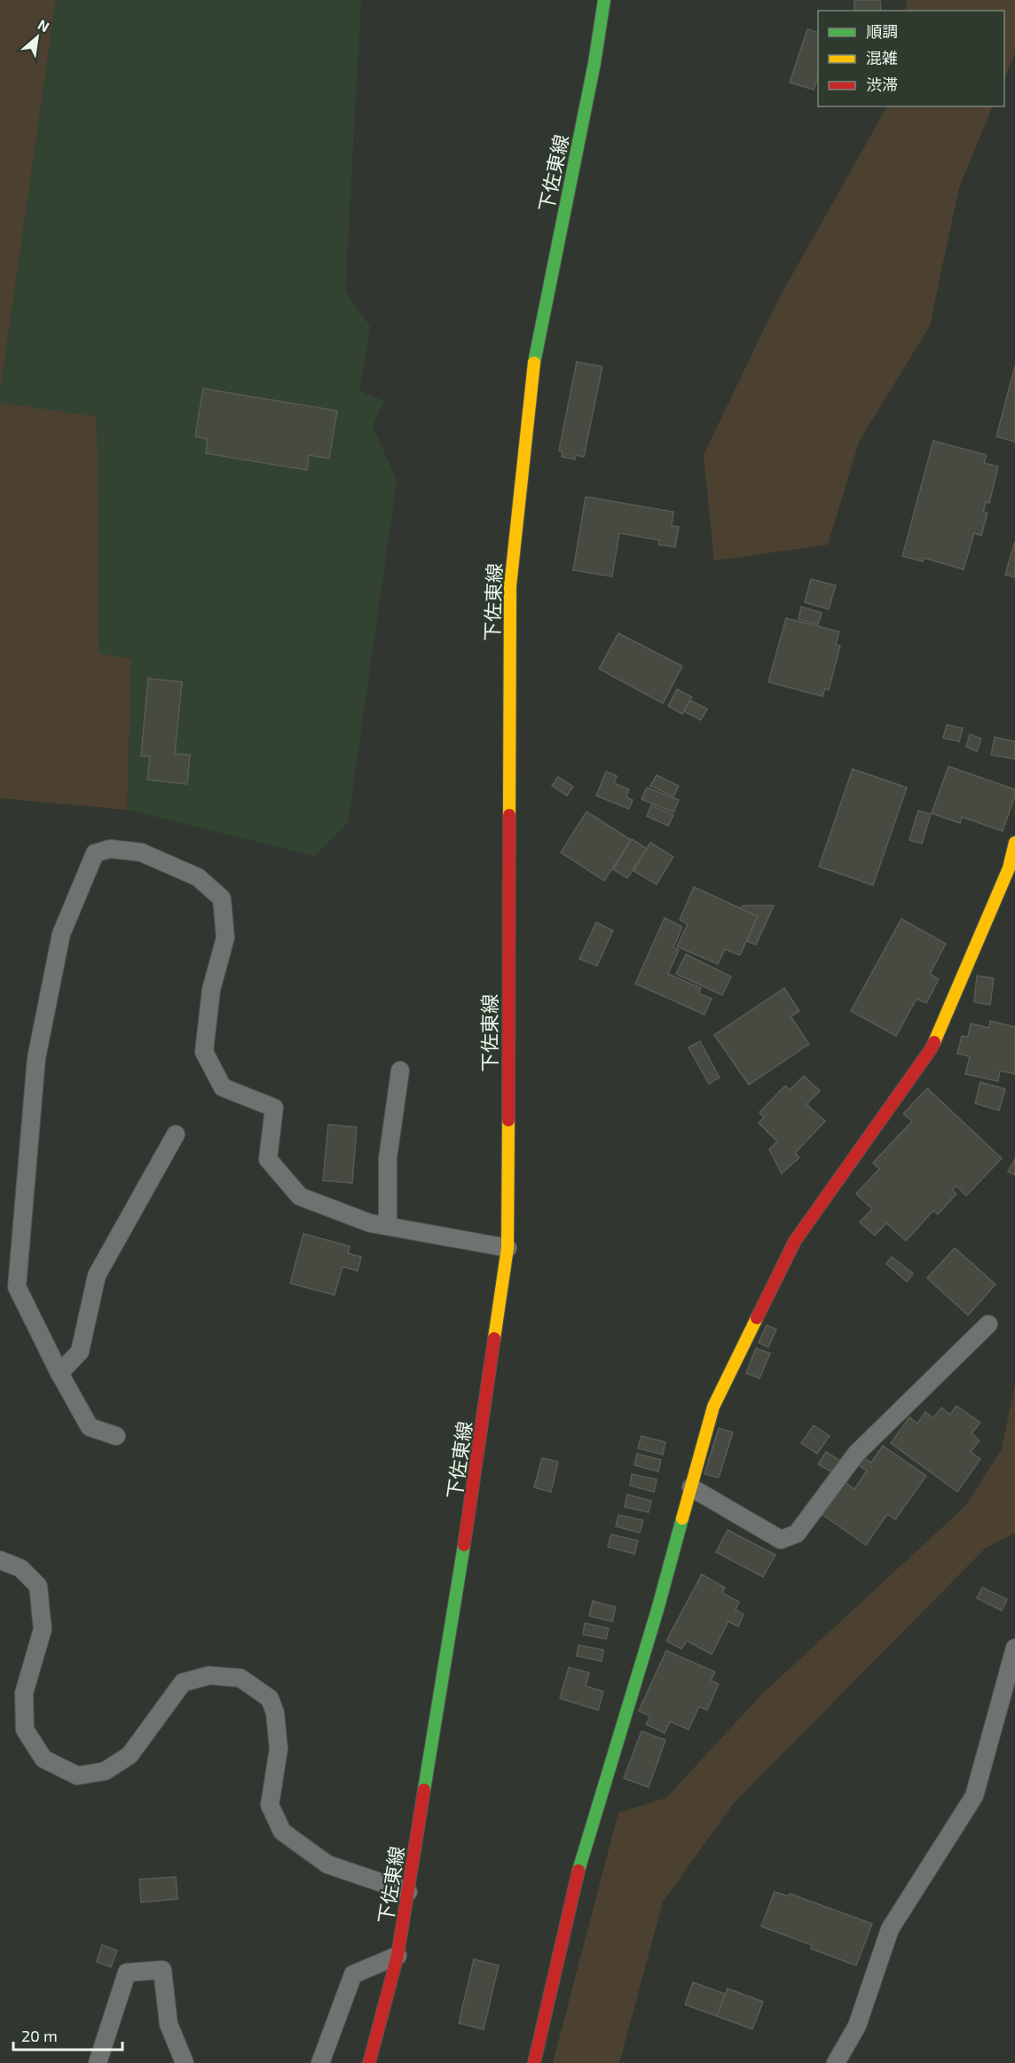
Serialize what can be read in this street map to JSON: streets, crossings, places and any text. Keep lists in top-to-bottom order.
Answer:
{
  "streets": {
    "main road": ["下佐東線"]
  },
  "legend": ["順調", "混雑", "渋滞"],
  "scale_bar": "20 m",
  "north": "top right"
}
